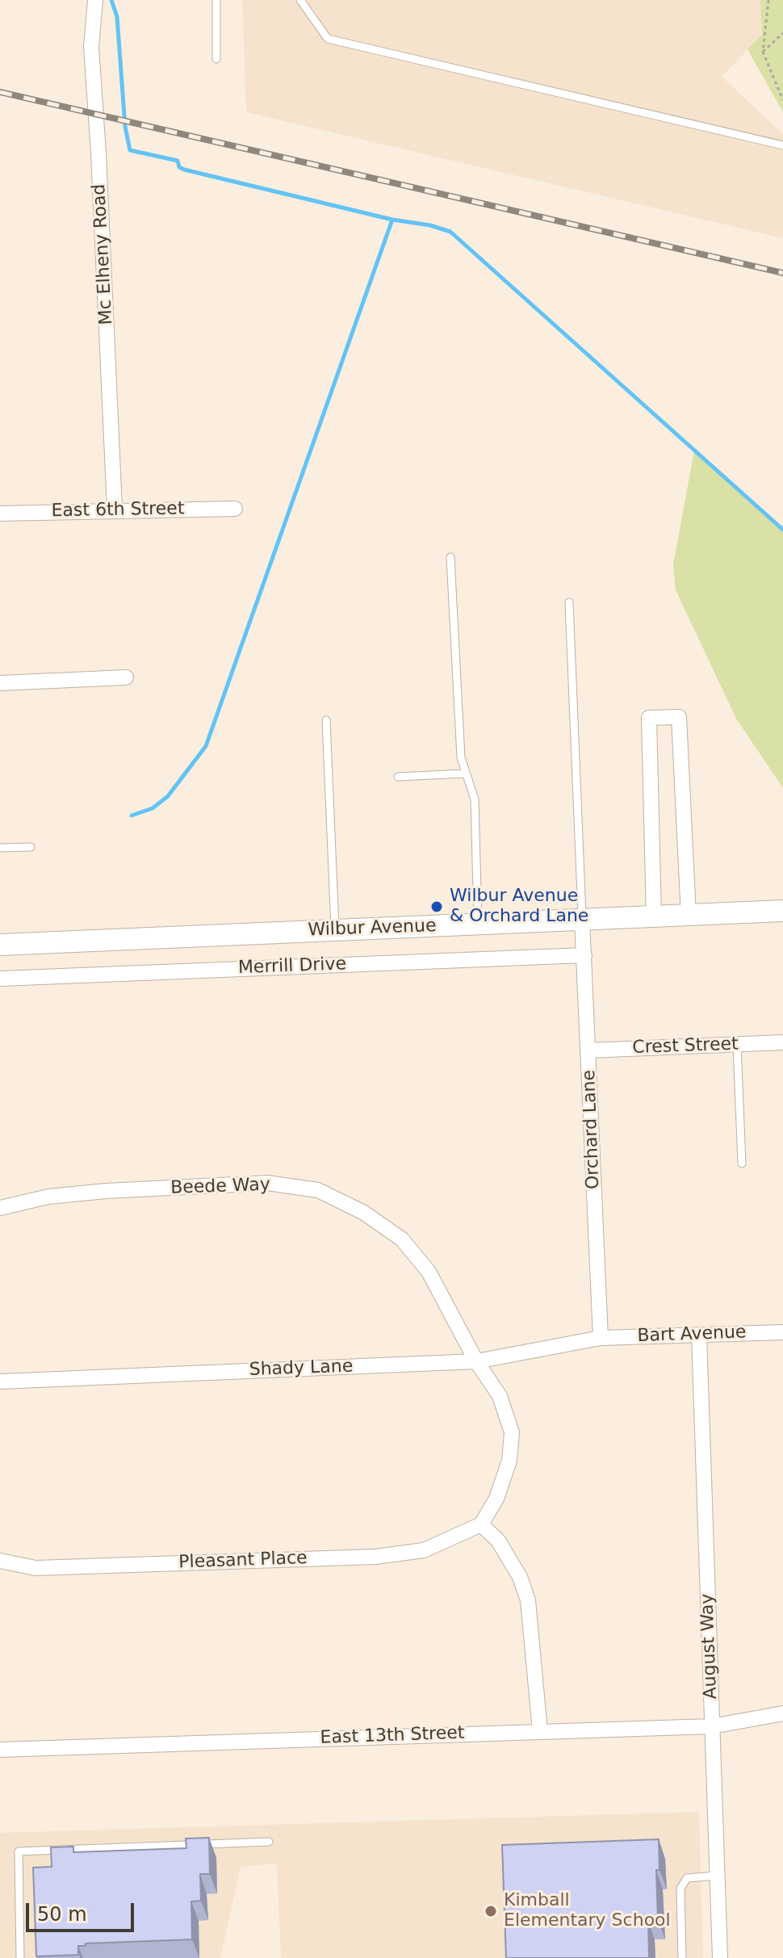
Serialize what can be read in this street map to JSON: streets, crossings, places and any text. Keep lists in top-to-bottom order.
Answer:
{
  "streets": {
    "main road": ["Wilbur Avenue"],
    "street": [
      "Mc Elheny Road",
      "East 6th Street",
      "Merrill Drive",
      "Crest Street",
      "Orchard Lane",
      "Beede Way",
      "Bart Avenue",
      "Shady Lane",
      "Pleasant Place",
      "August Way",
      "East 13th Street"
    ]
  },
  "crossings": [
    ["Mc Elheny Road", "East 6th Street"],
    ["Wilbur Avenue", "Orchard Lane"],
    ["Merrill Drive", "Orchard Lane"],
    ["Crest Street", "Orchard Lane"],
    ["Orchard Lane", "Bart Avenue"],
    ["Orchard Lane", "Shady Lane"],
    ["Beede Way", "Shady Lane"],
    ["Beede Way", "Pleasant Place"],
    ["Bart Avenue", "Shady Lane"],
    ["Bart Avenue", "August Way"],
    ["August Way", "East 13th Street"]
  ],
  "places": ["Wilbur Avenue & Orchard Lane", "Kimball Elementary School"],
  "scale_bar": "50 m"
}
